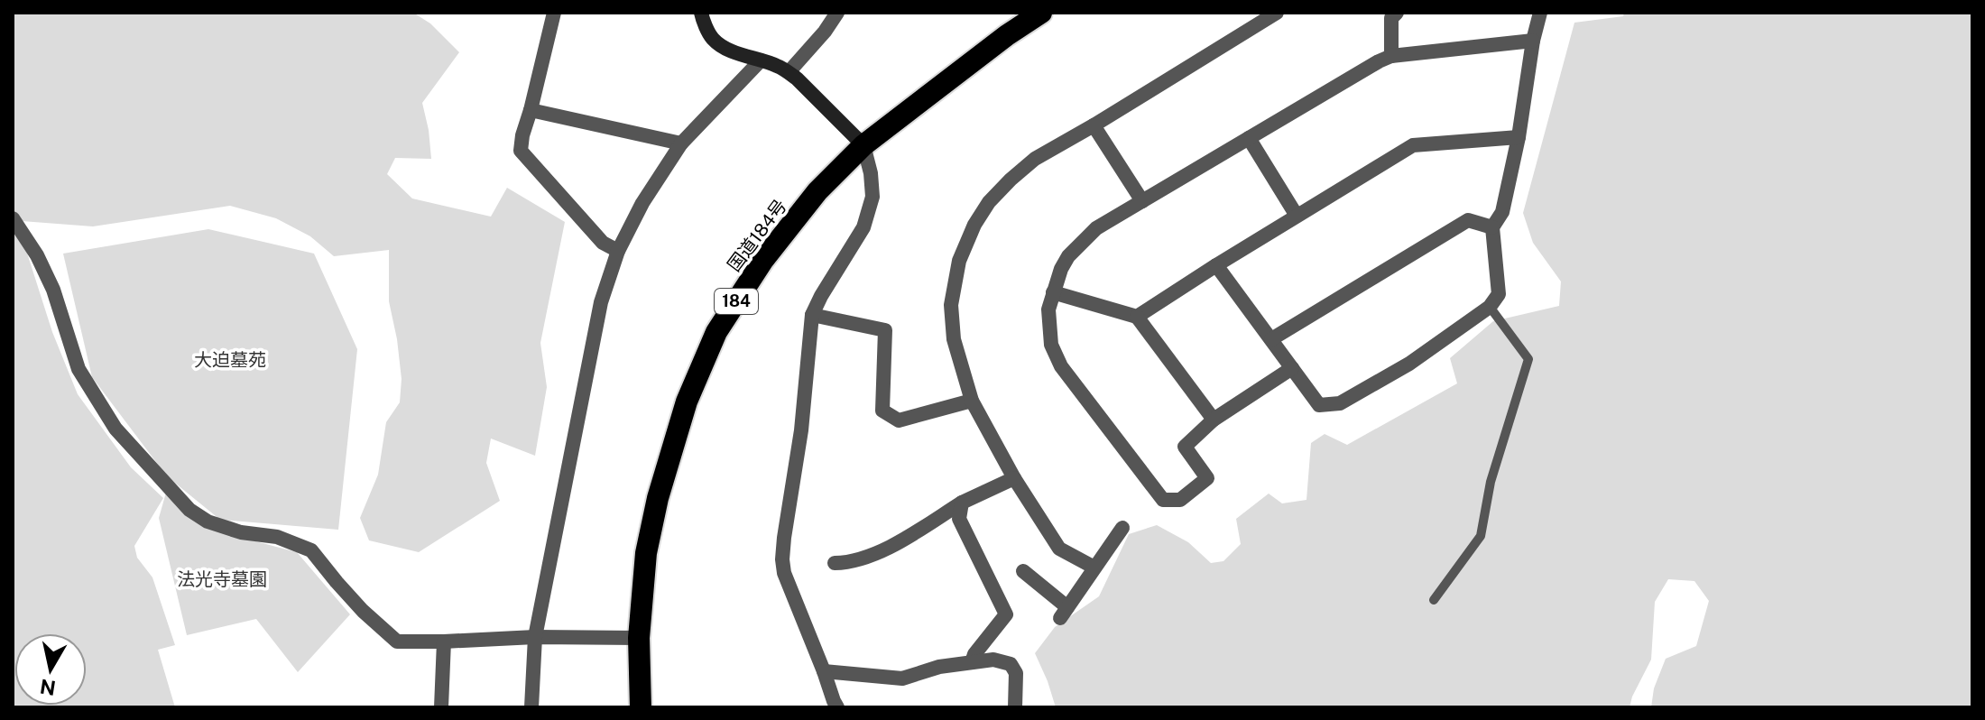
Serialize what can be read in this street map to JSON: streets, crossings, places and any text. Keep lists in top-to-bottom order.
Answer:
{
  "streets": {
    "highway": ["国道184号", "184"]
  },
  "parks": ["大迫墓苑", "法光寺墓園"],
  "north": "bottom"
}
